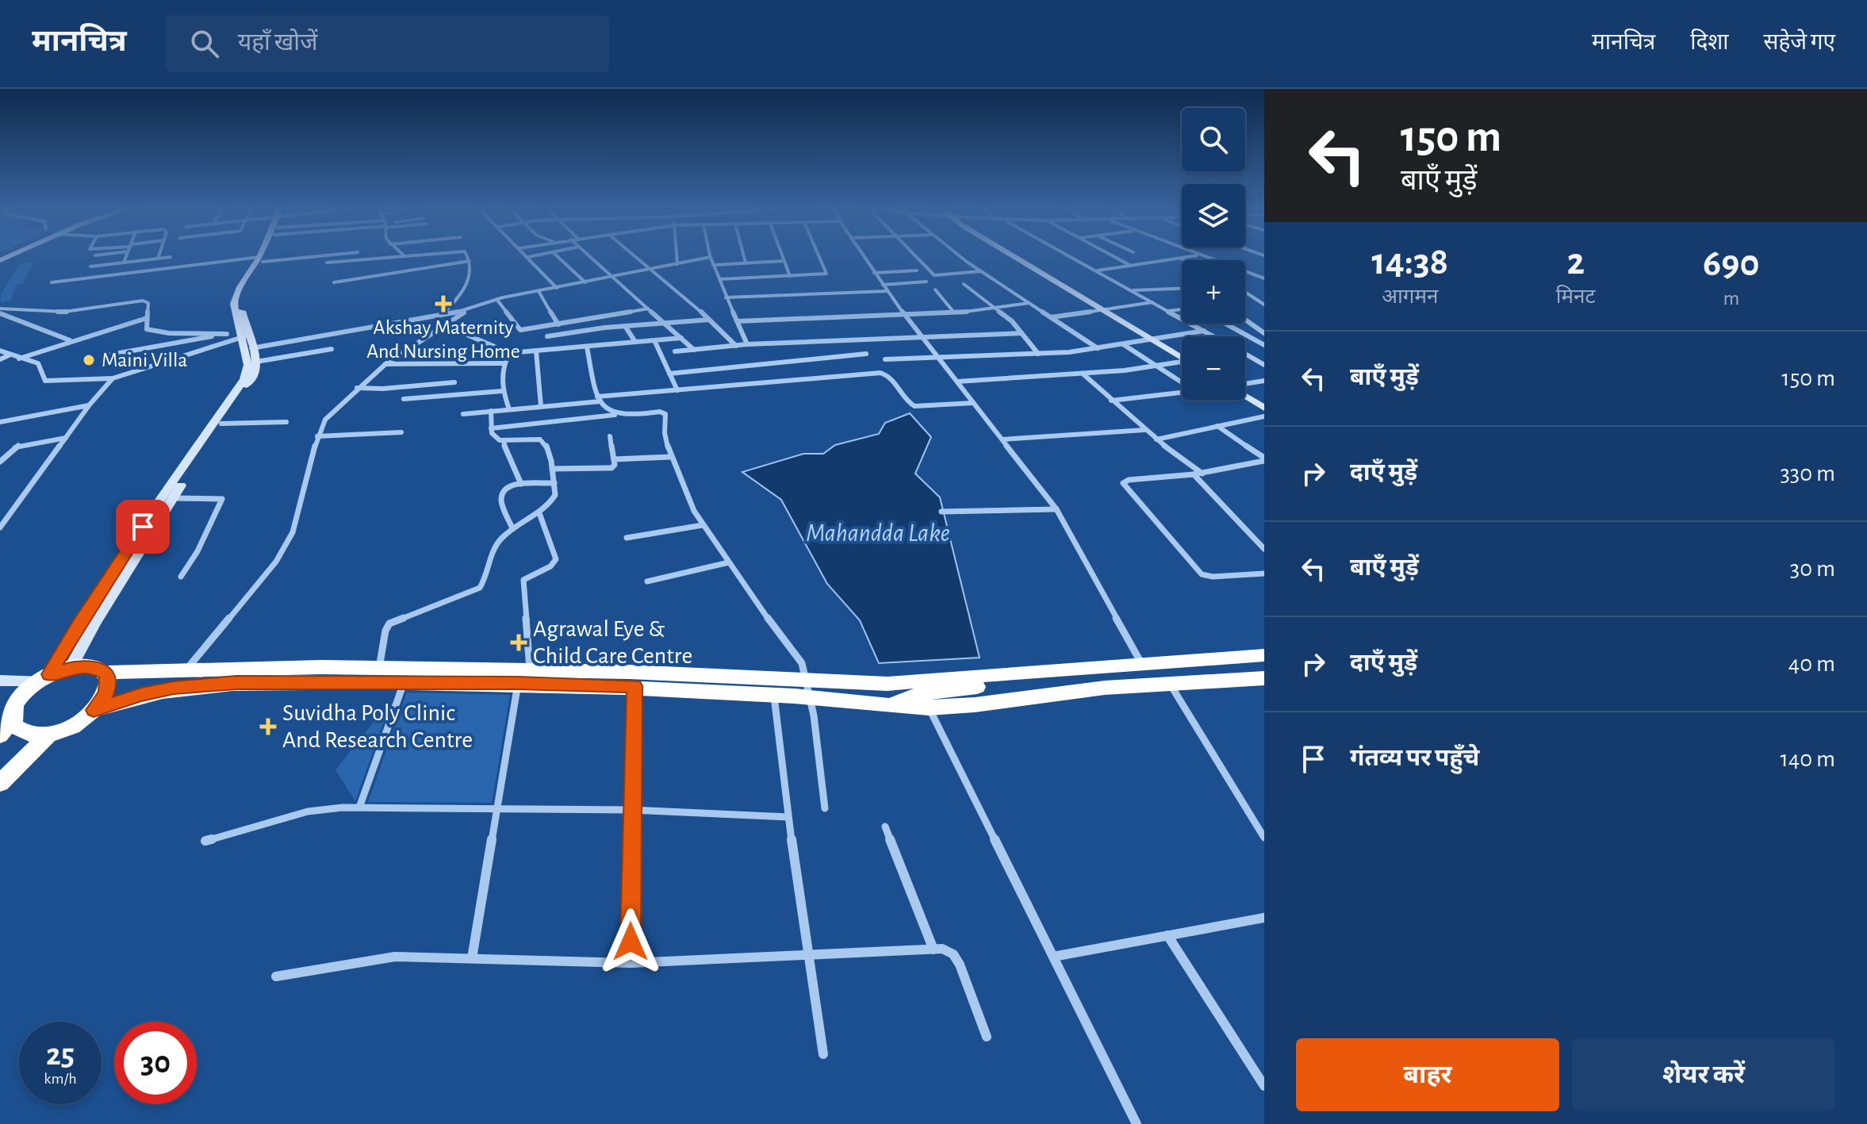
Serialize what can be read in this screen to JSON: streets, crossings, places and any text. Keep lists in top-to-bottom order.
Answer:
{
  "water": ["Mahandda Lake"],
  "places": {
    "health": ["Akshay Maternity And Nursing Home", "Agrawal Eye & Child Care Centre", "Suvidha Poly Clinic And Research Centre"],
    "other": ["Maini Villa"]
  },
  "page": {
    "header": "मानचित्र",
    "search": "यहाँ खोजें",
    "nav": ["मानचित्र", "दिशा", "सहेजे गए"],
    "turn": ["150 m", "बाएँ मुड़ें"],
    "map_buttons": ["+", "−"],
    "eta": [
      "14:38",
      "आगमन",
      "2",
      "मिनट",
      "690",
      "m"
    ],
    "list": [
      {
        "name": "बाएँ मुड़ें",
        "value": "150 m"
      },
      {
        "name": "दाएँ मुड़ें",
        "value": "330 m"
      },
      {
        "name": "बाएँ मुड़ें",
        "value": "30 m"
      },
      {
        "name": "दाएँ मुड़ें",
        "value": "40 m"
      },
      {
        "name": "गंतव्य पर पहुँचे",
        "value": "140 m"
      }
    ],
    "speed": "25 km/h",
    "limit": "30",
    "buttons": ["बाहर", "शेयर करें"]
  }
}
